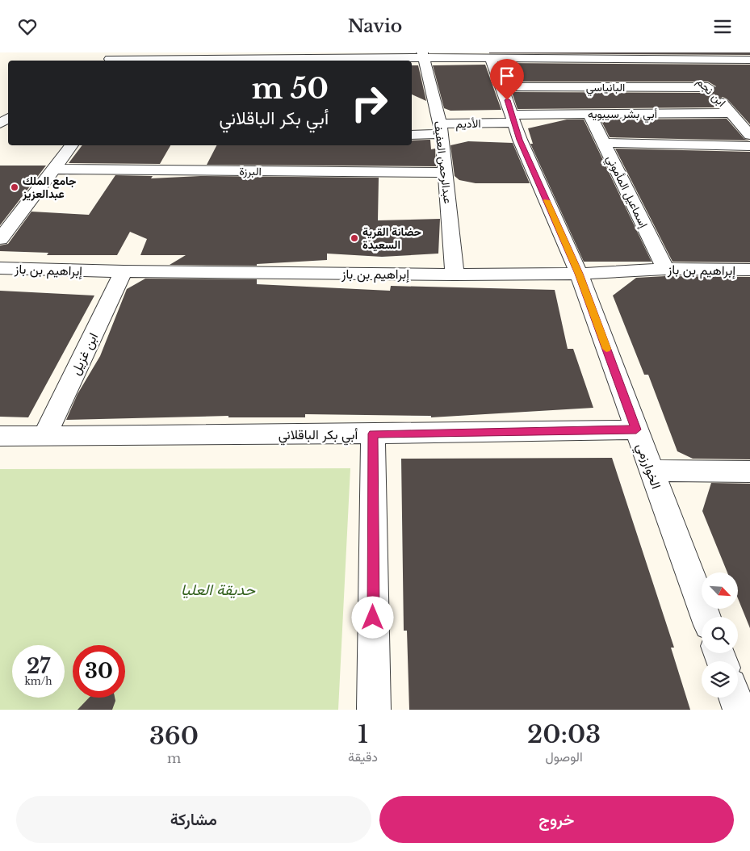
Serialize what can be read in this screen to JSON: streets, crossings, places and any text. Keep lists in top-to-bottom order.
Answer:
{
  "streets": {
    "street": [
      "البانياسي",
      "ابن نجم",
      "أبي بشر سيبويه",
      "الأديم",
      "عبدالرحمن العفيف",
      "البرزة",
      "إسماعيل المأموني",
      "إبراهيم بن باز",
      "ابن غزيل",
      "أبي بكر الباقلاني",
      "الخوارزمي"
    ]
  },
  "crossings": [
    ["البانياسي", "ابن نجم"],
    ["البانياسي", "الخوارزمي"],
    ["ابن نجم", "أبي بشر سيبويه"],
    ["أبي بشر سيبويه", "الأديم"],
    ["أبي بشر سيبويه", "إسماعيل المأموني"],
    ["أبي بشر سيبويه", "الخوارزمي"],
    ["الأديم", "عبدالرحمن العفيف"],
    ["الأديم", "الخوارزمي"],
    ["عبدالرحمن العفيف", "البرزة"],
    ["عبدالرحمن العفيف", "إبراهيم بن باز"],
    ["إسماعيل المأموني", "إبراهيم بن باز"],
    ["إبراهيم بن باز", "ابن غزيل"],
    ["إبراهيم بن باز", "الخوارزمي"],
    ["ابن غزيل", "أبي بكر الباقلاني"],
    ["أبي بكر الباقلاني", "الخوارزمي"]
  ],
  "parks": ["حديقة العليا"],
  "places": ["جامع الملك عبدالعزيز", "حضانة القرية السعيدة"],
  "north": "bottom right",
  "page": {
    "header": "Navio",
    "turn": ["50 m", "أبي بكر الباقلاني"],
    "speed": "27 km/h",
    "limit": "30",
    "eta": [
      "20:03",
      "الوصول",
      "1",
      "دقيقة",
      "360",
      "m"
    ],
    "buttons": ["خروج", "مشاركة"]
  }
}
